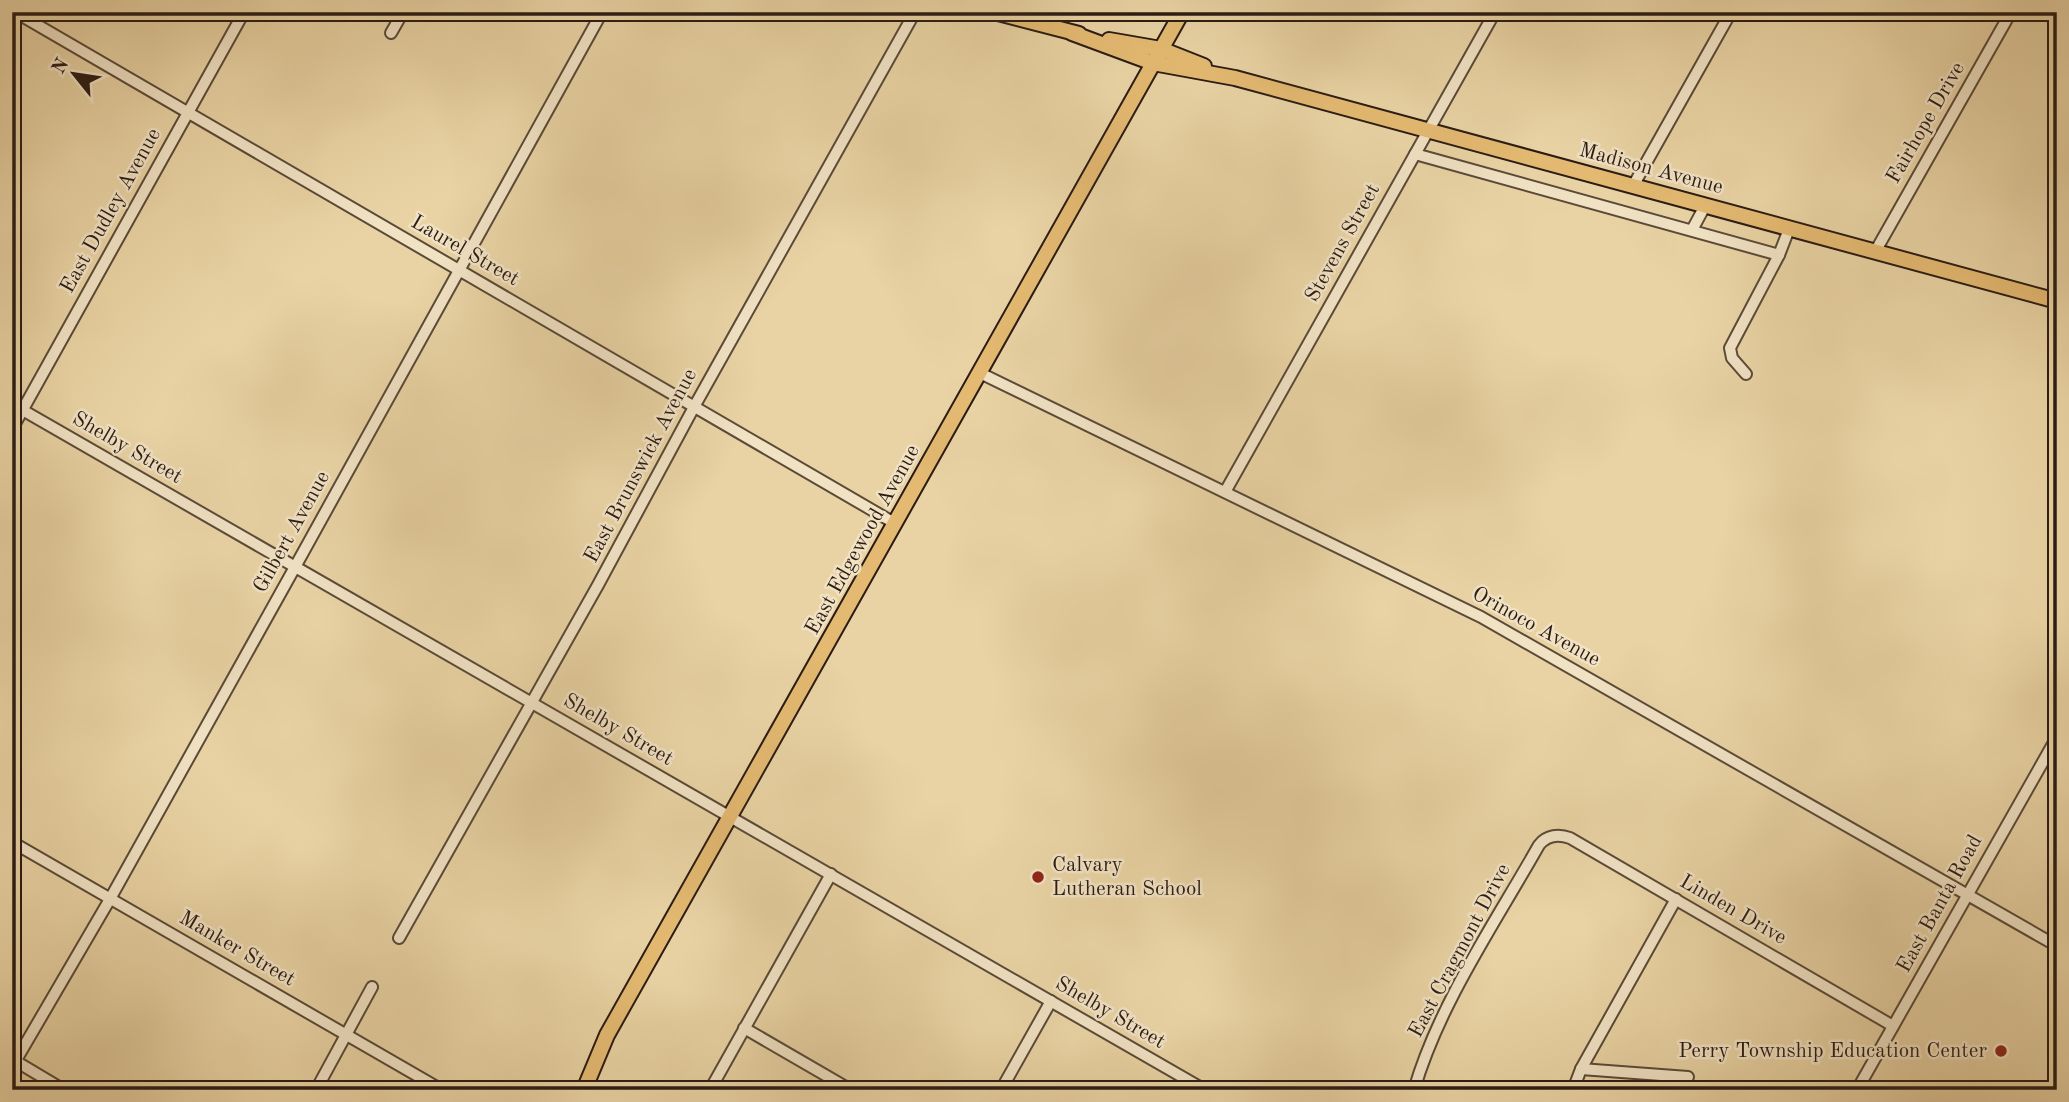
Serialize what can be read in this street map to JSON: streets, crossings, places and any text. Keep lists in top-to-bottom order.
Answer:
{
  "streets": {
    "main road": ["Madison Avenue", "East Edgewood Avenue"],
    "street": [
      "Fairhope Drive",
      "East Dudley Avenue",
      "Stevens Street",
      "Laurel Street",
      "Shelby Street",
      "East Brunswick Avenue",
      "Gilbert Avenue",
      "Orinoco Avenue",
      "East Banta Road",
      "Linden Drive",
      "Manker Street",
      "East Cragmont Drive"
    ]
  },
  "crossings": [
    ["Fairhope Drive", "Madison Avenue"],
    ["Madison Avenue", "Stevens Street"],
    ["Madison Avenue", "East Edgewood Avenue"],
    ["East Dudley Avenue", "Laurel Street"],
    ["East Dudley Avenue", "Shelby Street"],
    ["Stevens Street", "Orinoco Avenue"],
    ["Laurel Street", "East Brunswick Avenue"],
    ["Laurel Street", "Gilbert Avenue"],
    ["Laurel Street", "East Edgewood Avenue"],
    ["Shelby Street", "East Brunswick Avenue"],
    ["Shelby Street", "Gilbert Avenue"],
    ["Shelby Street", "East Edgewood Avenue"],
    ["Gilbert Avenue", "Manker Street"],
    ["East Edgewood Avenue", "Orinoco Avenue"],
    ["Orinoco Avenue", "East Banta Road"],
    ["East Banta Road", "Linden Drive"],
    ["Linden Drive", "East Cragmont Drive"]
  ],
  "places": ["Calvary Lutheran School", "Perry Township Education Center"],
  "north": "top left"
}
